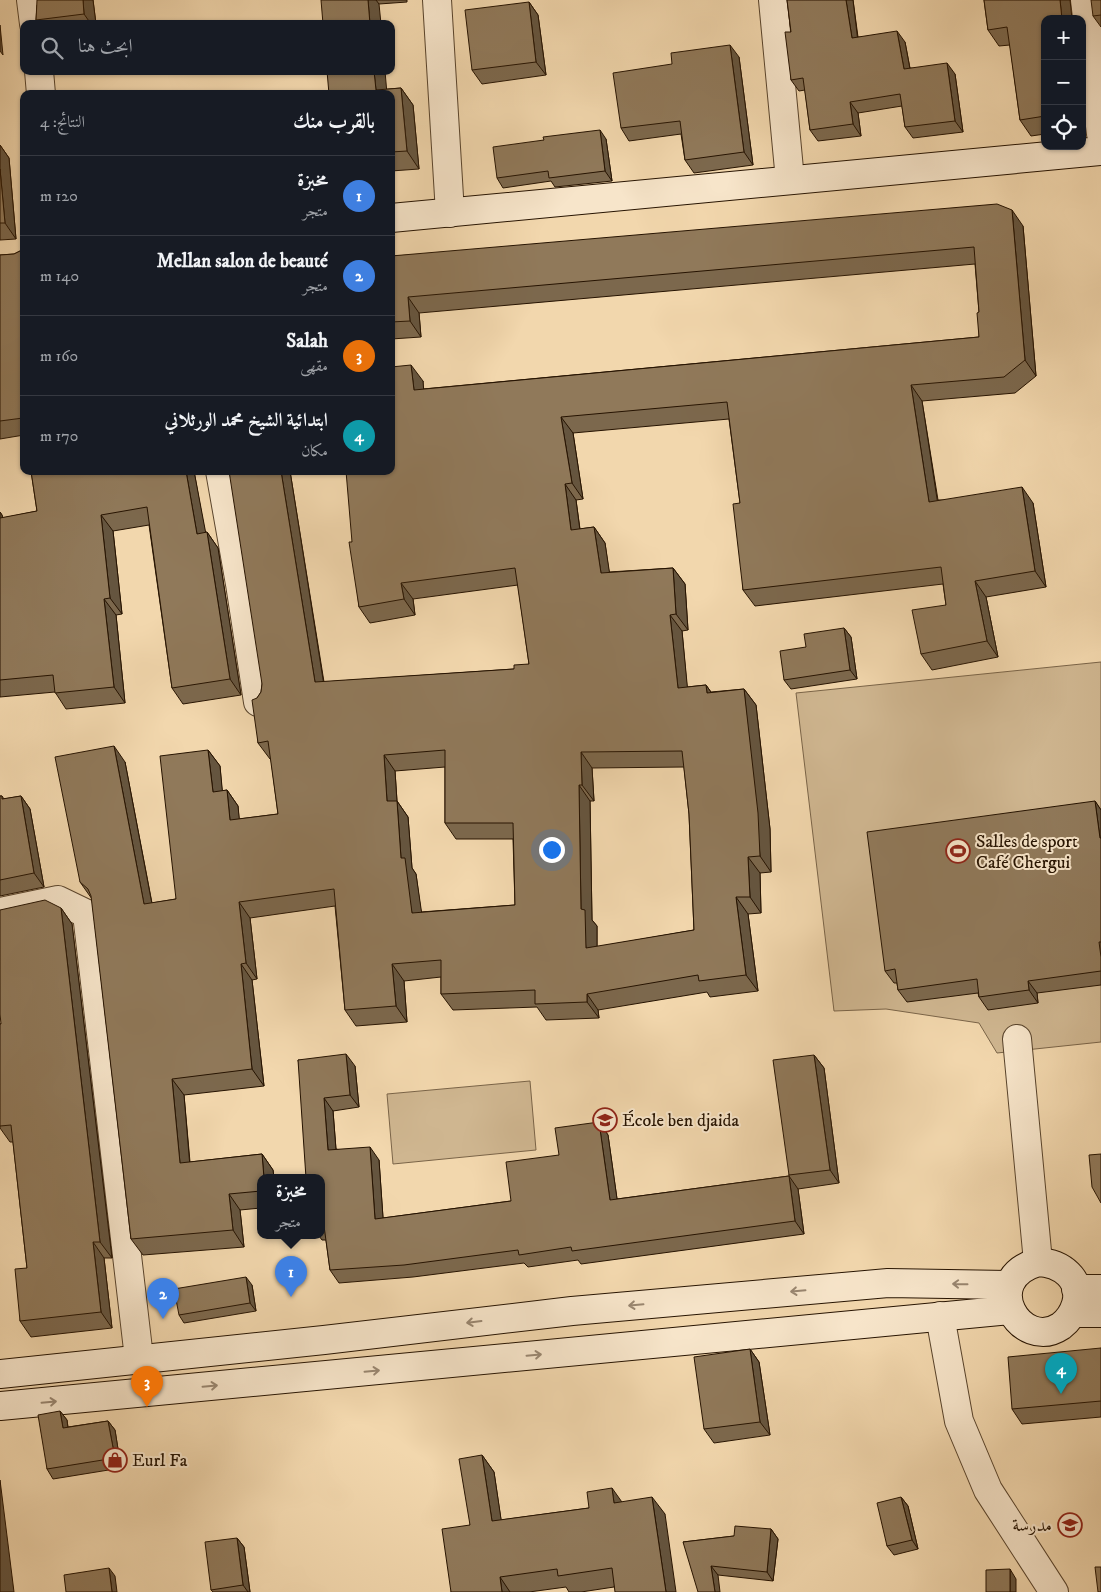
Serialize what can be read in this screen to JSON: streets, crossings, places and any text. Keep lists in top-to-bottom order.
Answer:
{
  "places": {
    "sports": ["Salles de sport Café Chergui"],
    "school or university": ["École ben djaida", "مدرسة"],
    "shop": ["Eurl Fa"]
  },
  "page": {
    "map_buttons": ["+", "−"],
    "search": "ابحث هنا",
    "heading": ["بالقرب منك", "النتائج: 4"],
    "list": [
      {
        "mark": "1",
        "name": "مخبزة",
        "note": "متجر",
        "value": "120 m"
      },
      {
        "mark": "2",
        "name": "Mellan salon de beauté",
        "note": "متجر",
        "value": "140 m"
      },
      {
        "mark": "3",
        "name": "Salah",
        "note": "مقهى",
        "value": "160 m"
      },
      {
        "mark": "4",
        "name": "ابتدائية الشيخ محمد الورثلاني",
        "note": "مكان",
        "value": "170 m"
      }
    ],
    "popup": ["مخبزة", "متجر"],
    "pins": [
      "1",
      "2",
      "4",
      "3"
    ]
  }
}
